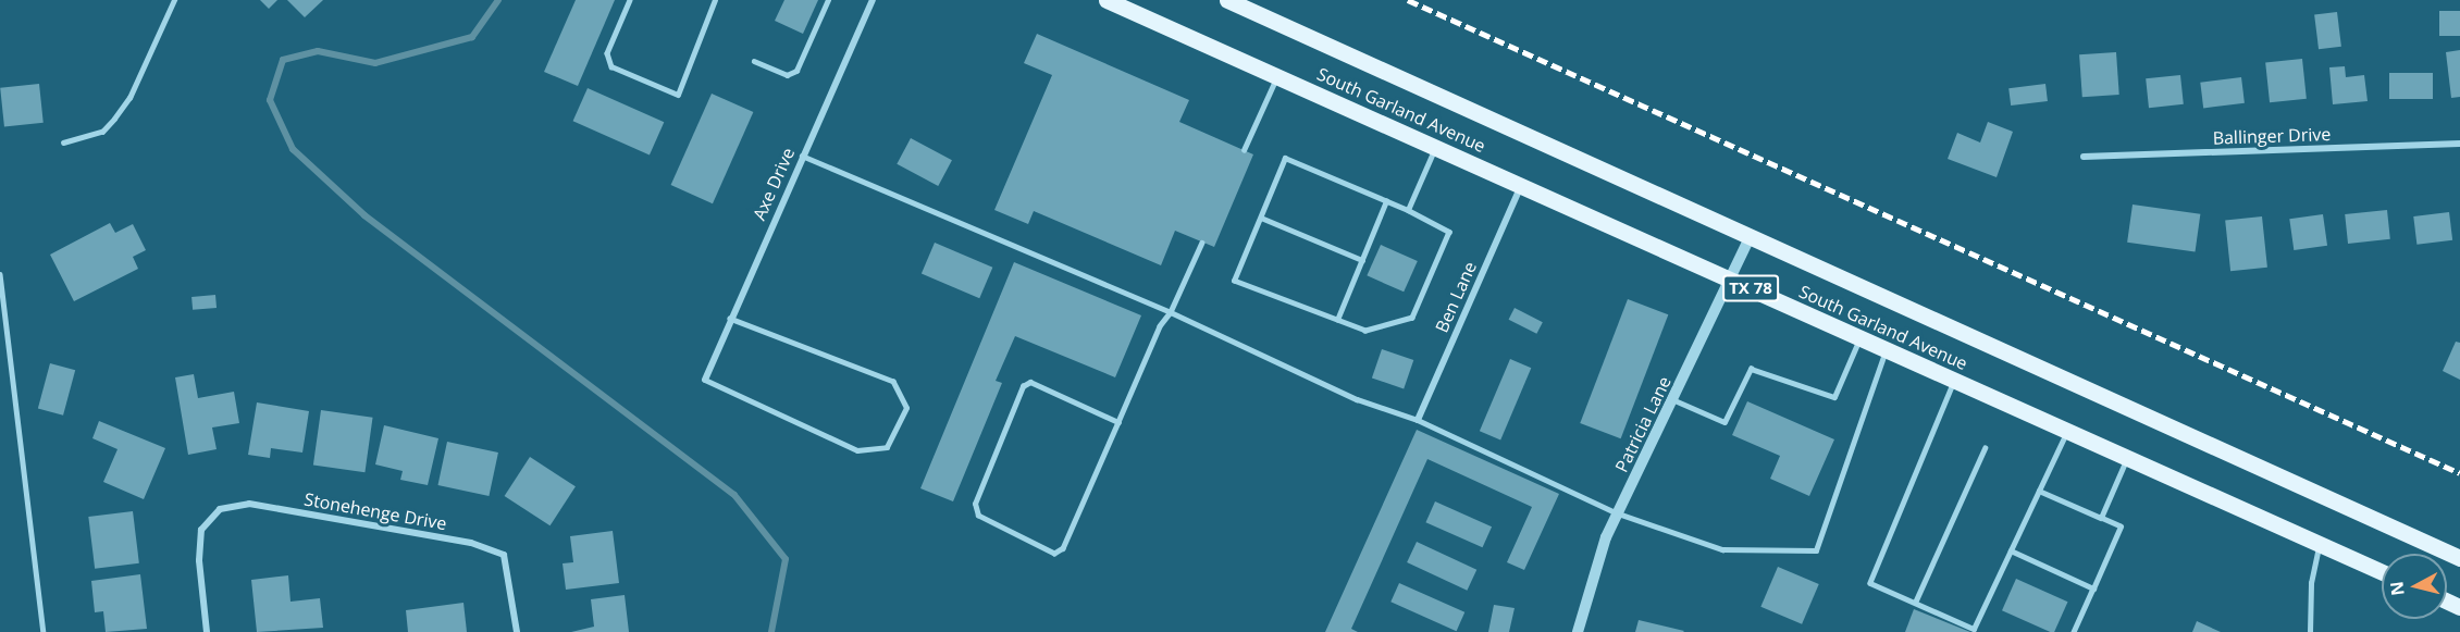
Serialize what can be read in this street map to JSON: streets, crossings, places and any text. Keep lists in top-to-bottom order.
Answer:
{
  "streets": {
    "main road": ["South Garland Avenue", "TX 78"],
    "street": [
      "Ballinger Drive",
      "Axe Drive",
      "Ben Lane",
      "Patricia Lane",
      "Stonehenge Drive"
    ]
  },
  "crossings": [
    ["South Garland Avenue", "Ben Lane"],
    ["South Garland Avenue", "Patricia Lane"]
  ],
  "north": "left"
}
